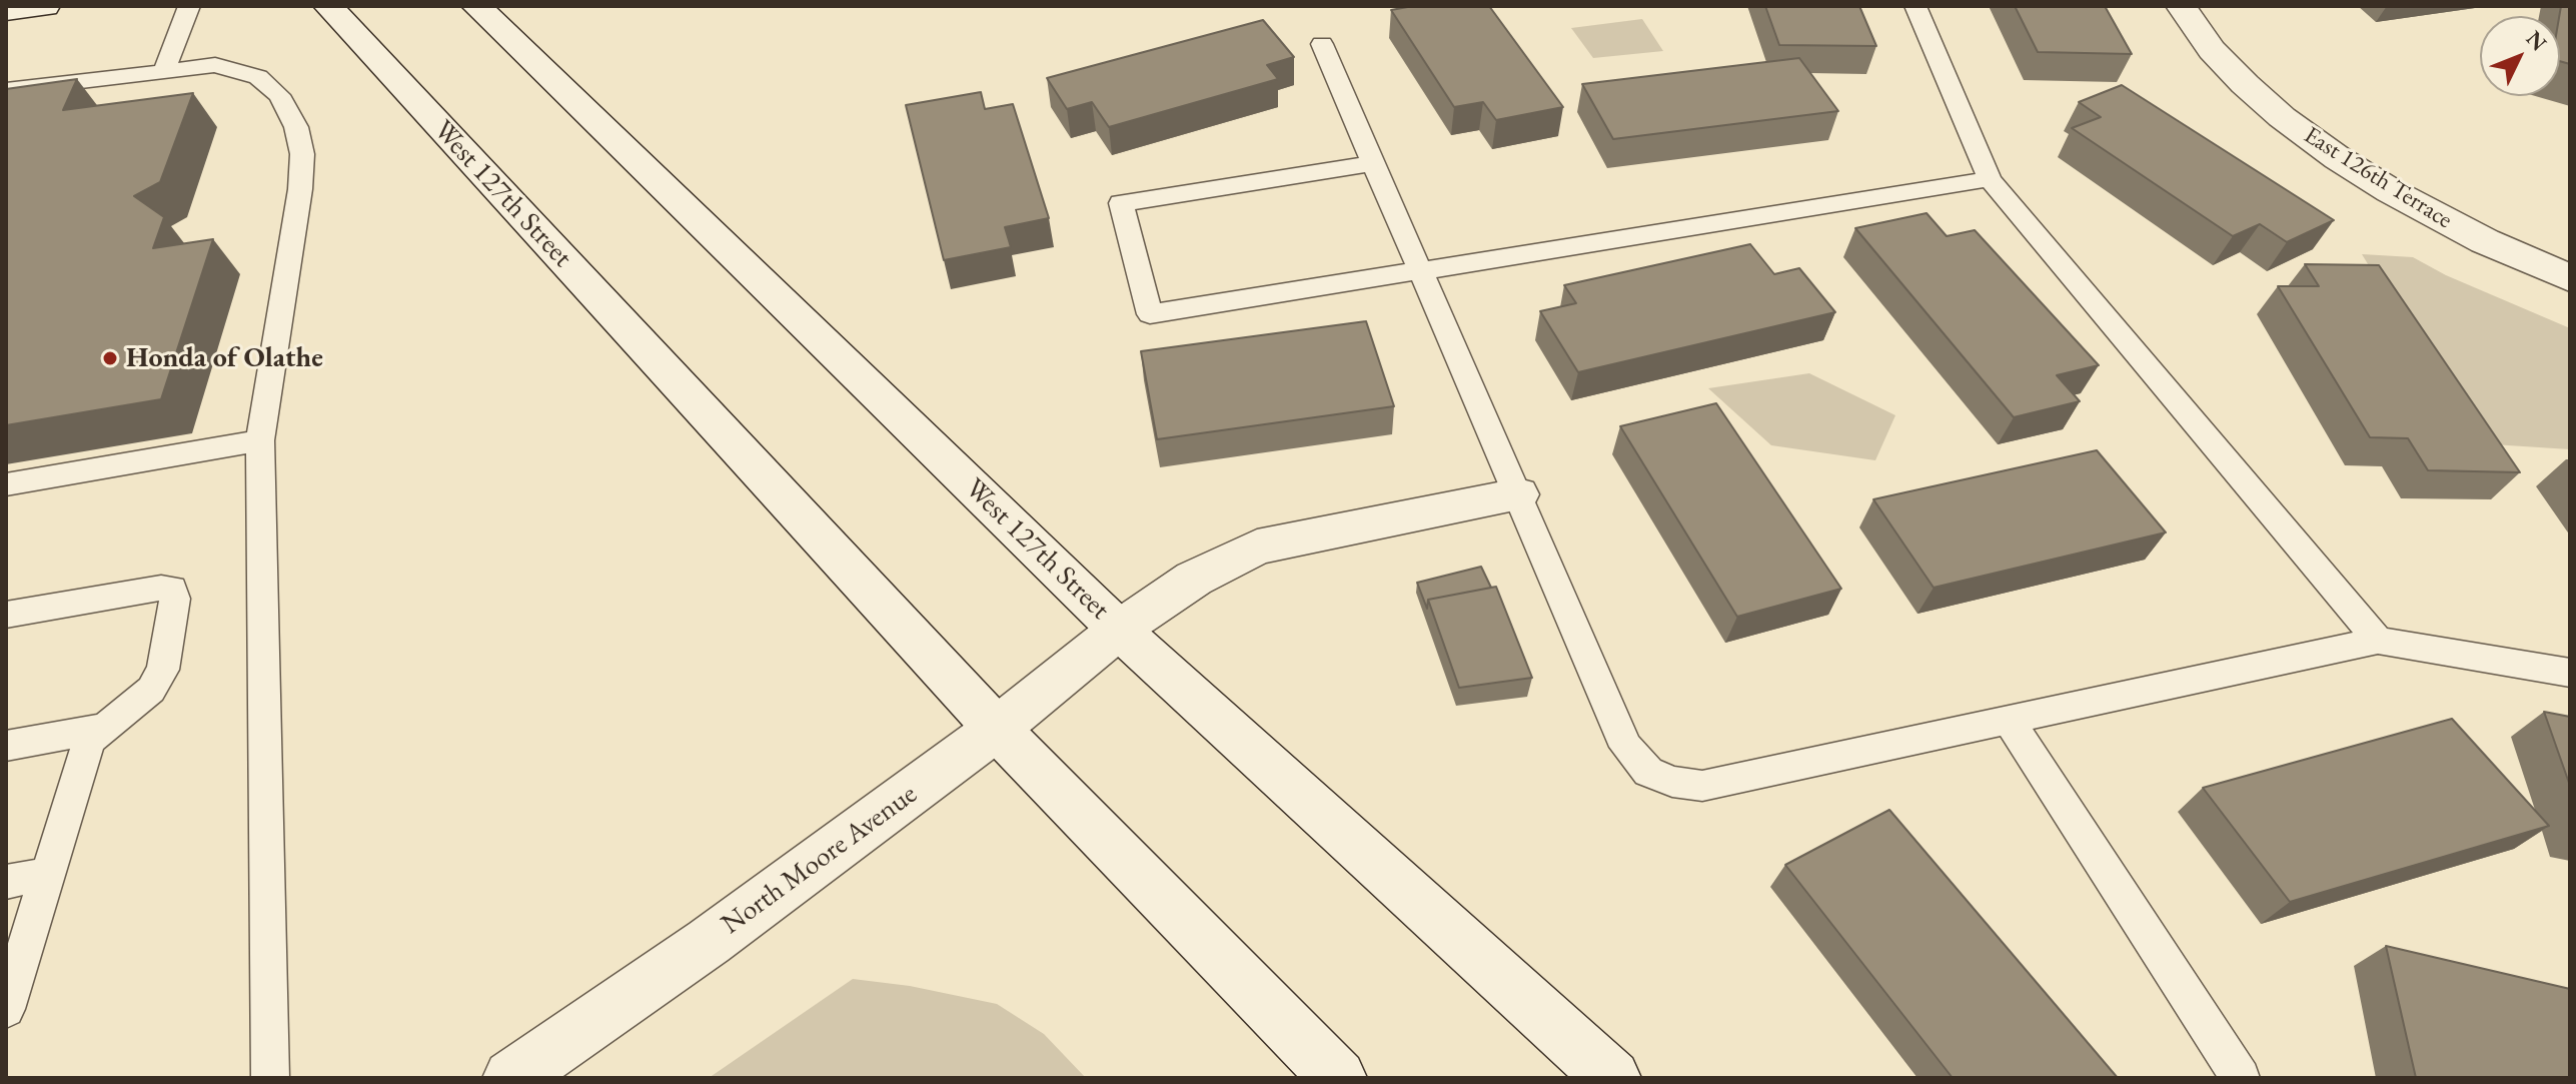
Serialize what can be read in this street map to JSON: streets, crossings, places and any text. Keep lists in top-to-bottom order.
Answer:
{
  "streets": {
    "main road": ["East 126th Terrace", "West 127th Street", "North Moore Avenue"]
  },
  "crossings": [
    ["West 127th Street", "North Moore Avenue"]
  ],
  "places": ["Honda of Olathe"],
  "north": "top right"
}
